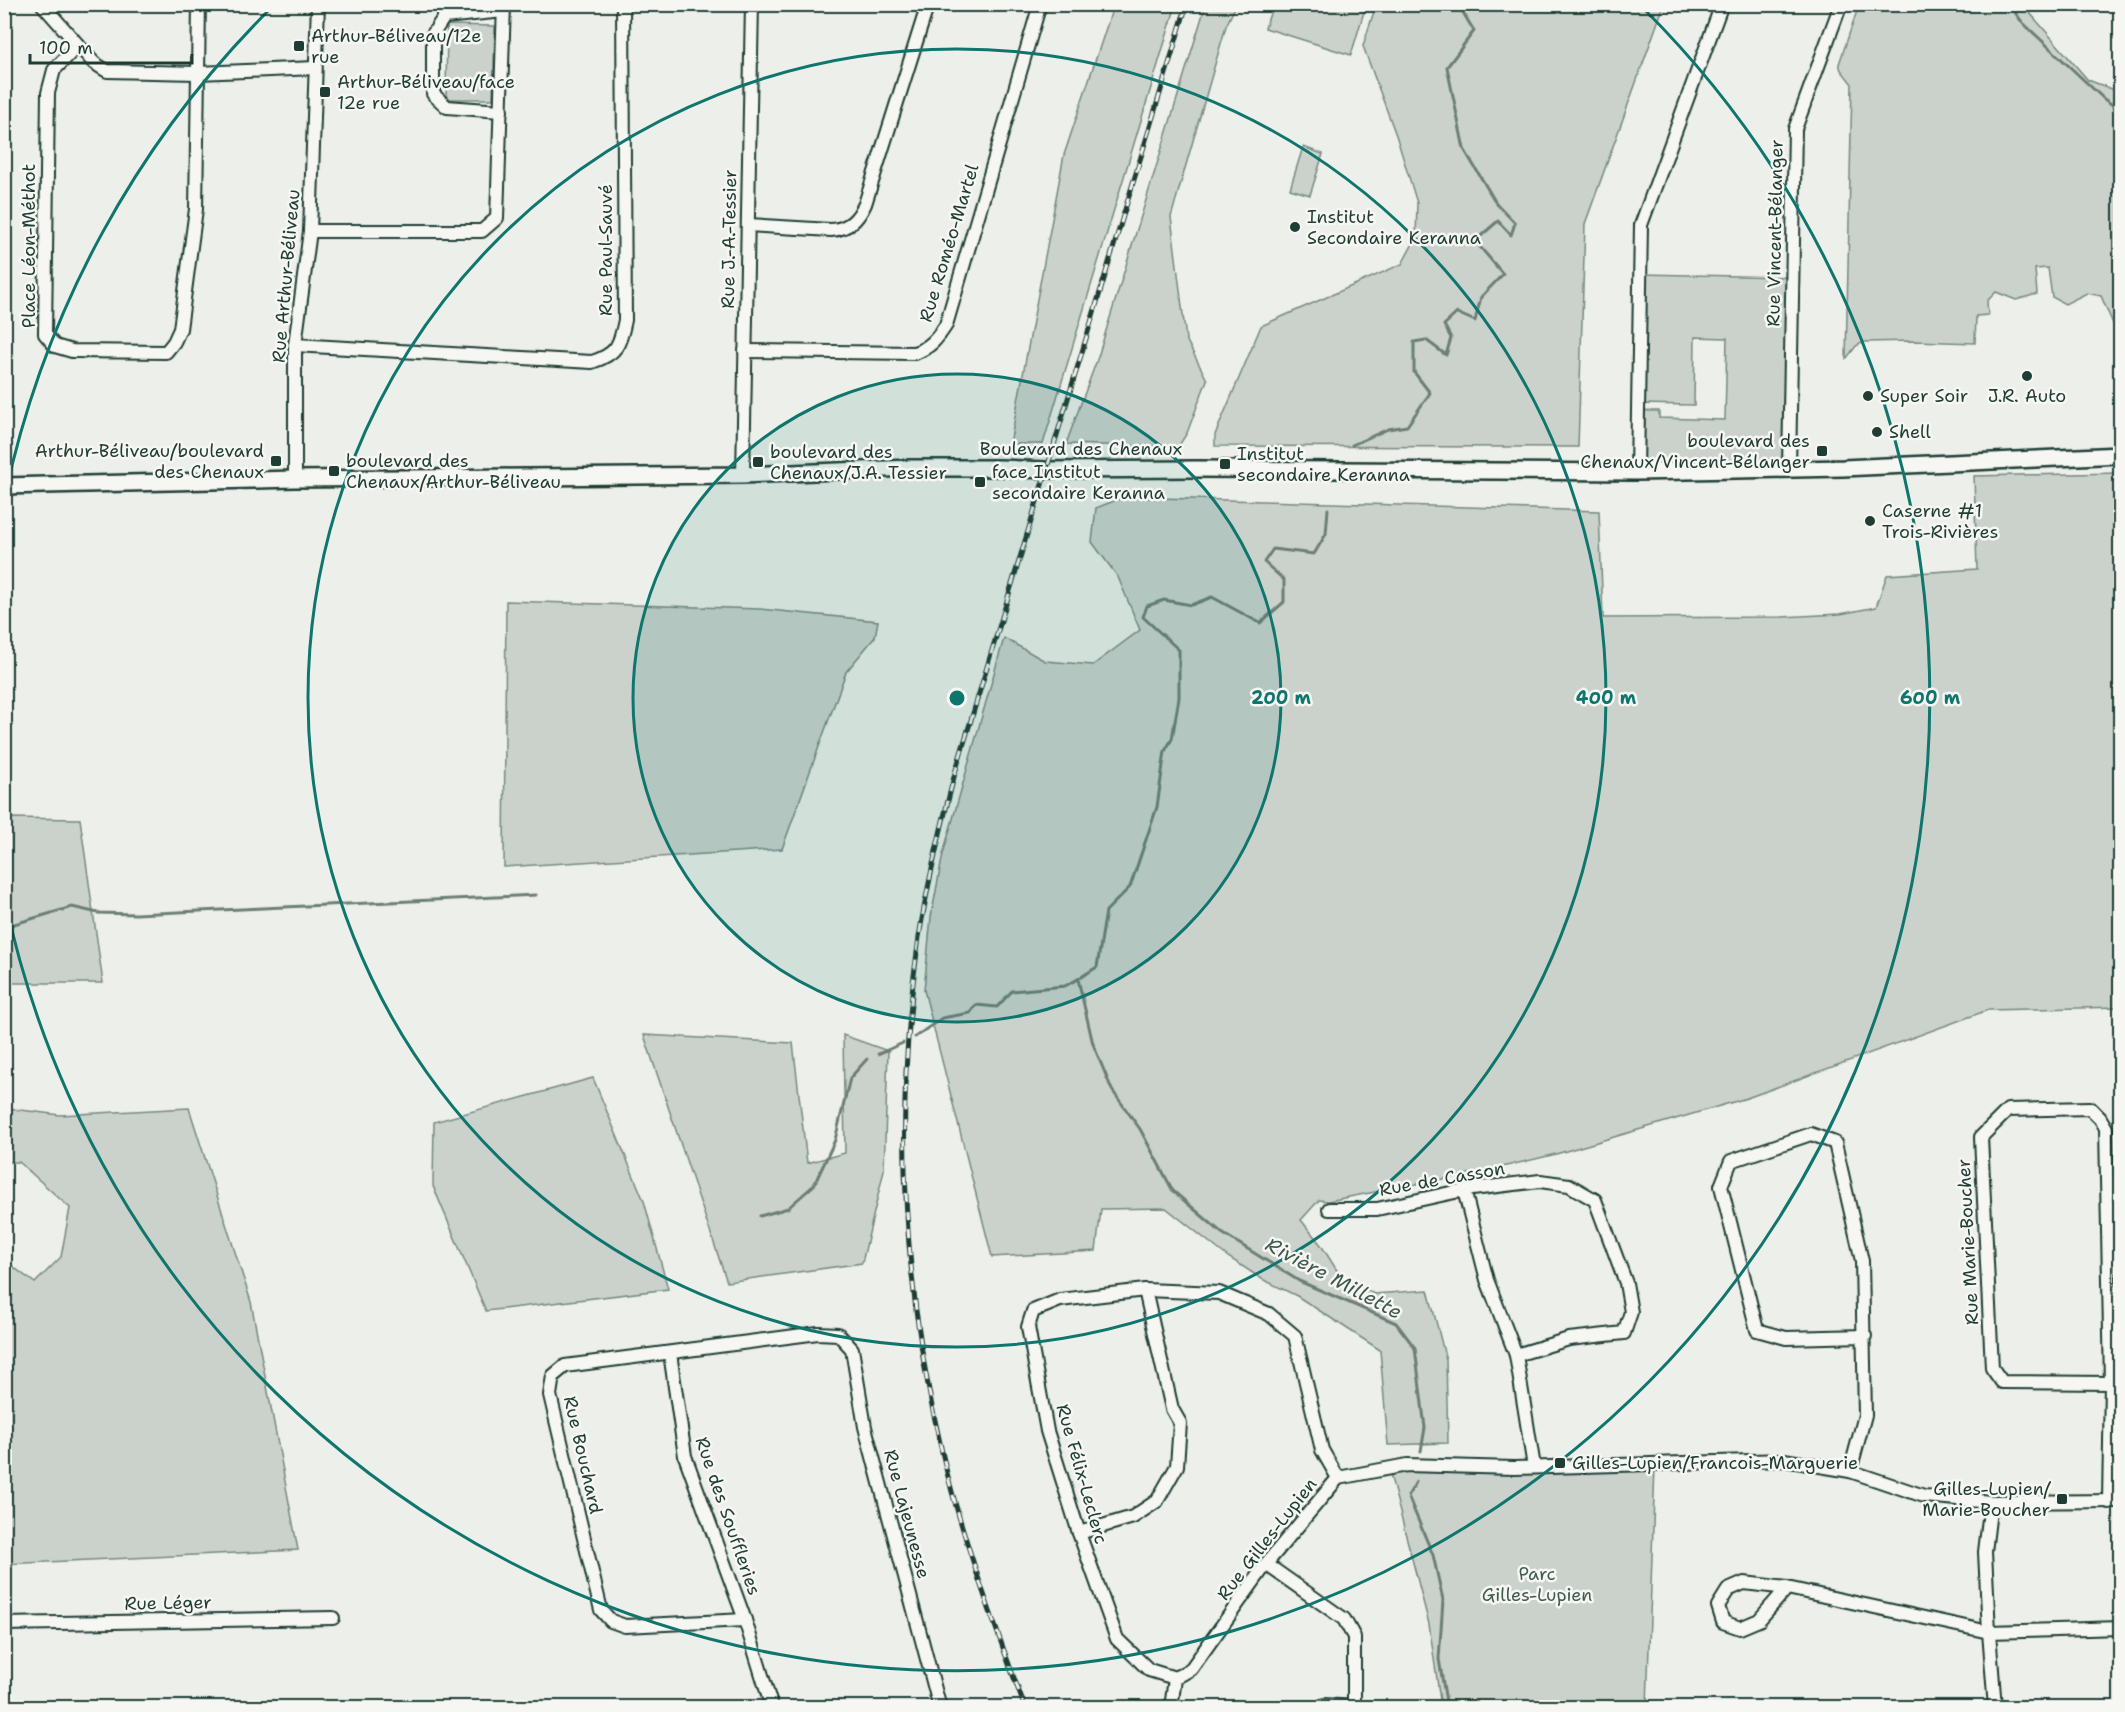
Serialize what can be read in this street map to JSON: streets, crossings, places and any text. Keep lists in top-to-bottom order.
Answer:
{
  "streets": {
    "main road": ["Boulevard des Chenaux"],
    "street": [
      "Rue Vincent-Bélanger",
      "Rue J.-A.-Tessier",
      "Rue Roméo-Martel",
      "Place Léon-Méthot",
      "Rue Paul-Sauvé",
      "Rue Arthur-Béliveau",
      "Rue de Casson",
      "Rue Marie-Boucher",
      "Rue Bouchard",
      "Rue Félix-Leclerc",
      "Rue Lajeunesse",
      "Rue des Souffleries",
      "Rue Gilles-Lupien",
      "Rue Léger"
    ]
  },
  "crossings": [
    ["Rue Vincent-Bélanger", "Boulevard des Chenaux"],
    ["Rue J.-A.-Tessier", "Rue Roméo-Martel"],
    ["Rue J.-A.-Tessier", "Boulevard des Chenaux"],
    ["Rue Paul-Sauvé", "Rue Arthur-Béliveau"],
    ["Rue Arthur-Béliveau", "Boulevard des Chenaux"],
    ["Rue Marie-Boucher", "Rue Gilles-Lupien"],
    ["Rue Bouchard", "Rue Lajeunesse"],
    ["Rue Bouchard", "Rue des Souffleries"],
    ["Rue Félix-Leclerc", "Rue Gilles-Lupien"]
  ],
  "water": ["Rivière Millette"],
  "parks": ["Parc Gilles-Lupien"],
  "places": {
    "transit": [
      "Arthur-Béliveau/12e rue",
      "Arthur-Béliveau/face 12e rue",
      "boulevard des Chenaux/Vincent-Bélanger",
      "Arthur-Béliveau/boulevard des Chenaux",
      "boulevard des Chenaux/J.A. Tessier",
      "Institut secondaire Keranna",
      "boulevard des Chenaux/Arthur-Béliveau",
      "face Institut secondaire Keranna",
      "Gilles-Lupien/Francois-Marguerie",
      "Gilles-Lupien/ Marie-Boucher"
    ],
    "other": [
      "Institut Secondaire Keranna",
      "J.R. Auto",
      "Super Soir",
      "Shell",
      "Caserne #1 Trois-Rivières"
    ]
  },
  "scale_bar": "100 m",
  "rings": ["200 m", "400 m", "600 m"]
}
